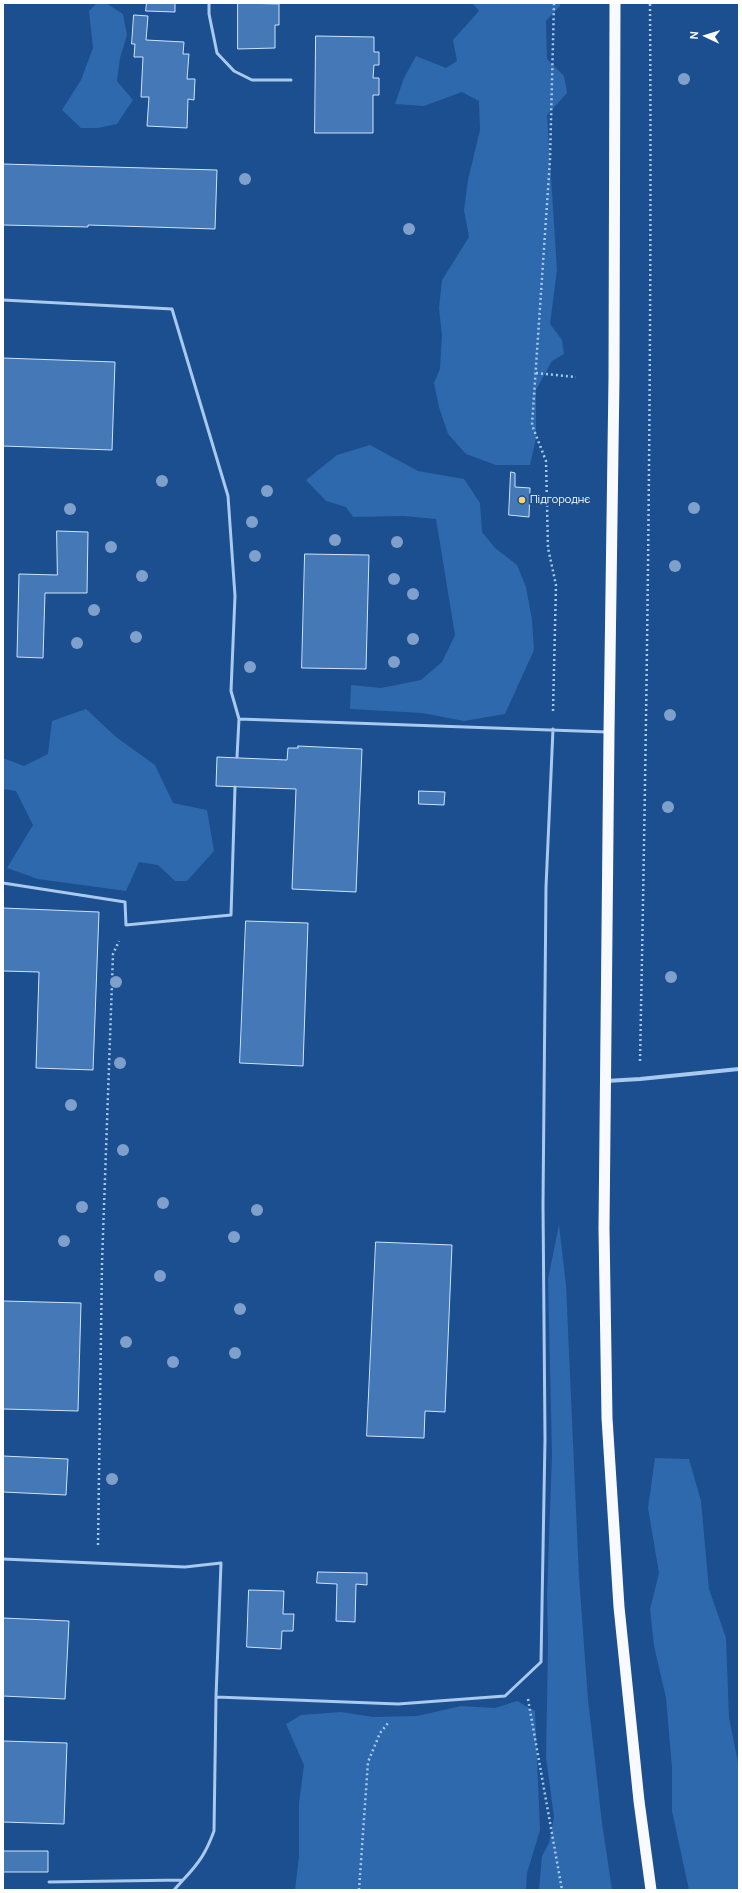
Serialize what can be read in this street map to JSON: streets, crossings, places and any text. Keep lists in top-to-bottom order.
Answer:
{
  "places": ["Підгороднє"],
  "north": "left"
}
